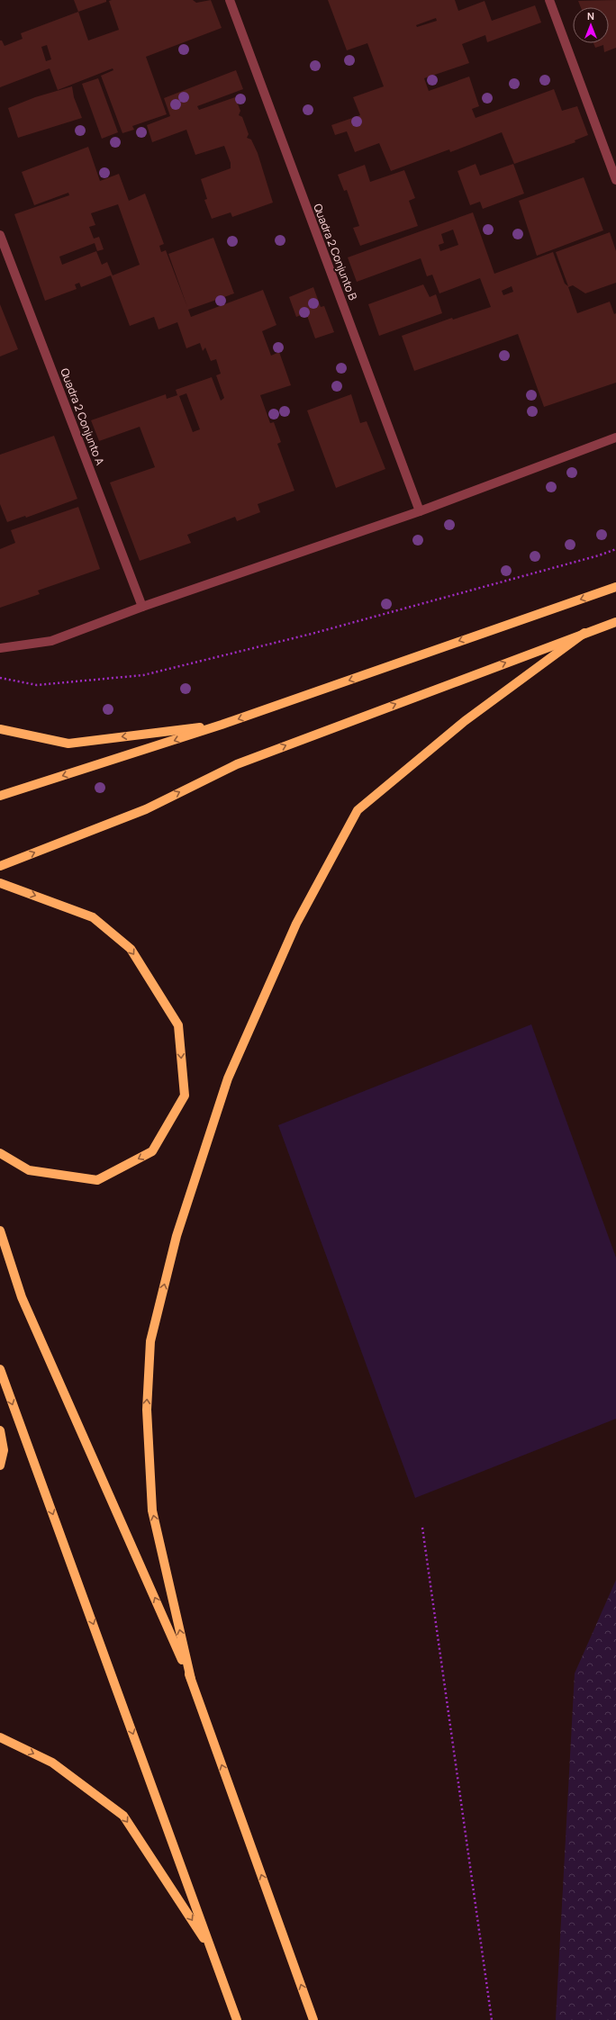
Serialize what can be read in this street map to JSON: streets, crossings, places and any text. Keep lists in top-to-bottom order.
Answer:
{
  "streets": {
    "street": ["Quadra 2 Conjunto B", "Quadra 2 Conjunto A"]
  },
  "north": "top"
}
